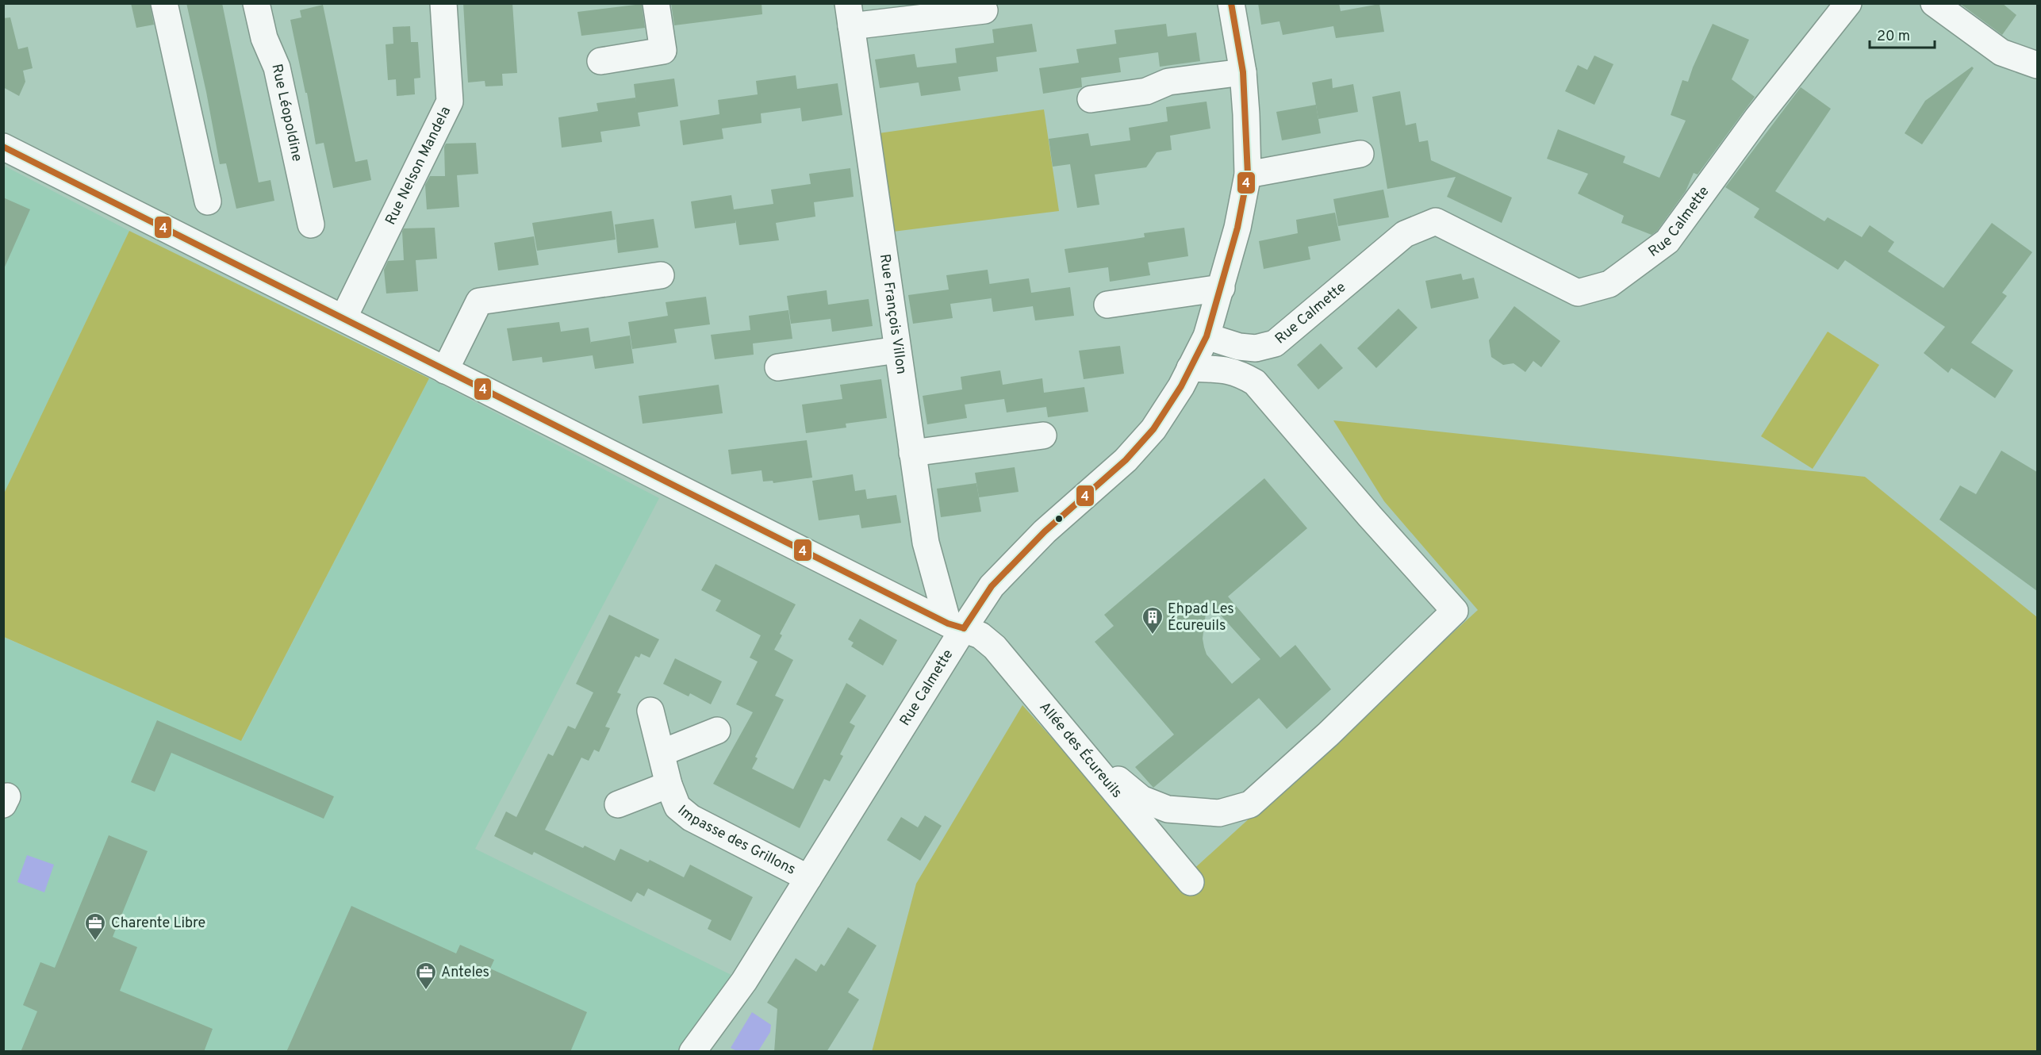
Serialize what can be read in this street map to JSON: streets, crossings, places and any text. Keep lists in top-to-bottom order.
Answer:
{
  "streets": {
    "street": [
      "Rue Léopoldine",
      "Rue Nelson Mandela",
      "Rue Calmette",
      "Rue François Villon",
      "Allée des Écureuils",
      "Impasse des Grillons"
    ]
  },
  "crossings": [
    ["Rue Nelson Mandela", "Allée des Écureuils"],
    ["Rue Calmette", "Rue François Villon"],
    ["Rue Calmette", "Allée des Écureuils"],
    ["Rue Calmette", "Impasse des Grillons"],
    ["Rue François Villon", "Allée des Écureuils"]
  ],
  "places": {
    "building": ["Ehpad Les Écureuils"],
    "office": ["Charente Libre", "Anteles"]
  },
  "lines": ["transit line 4"],
  "scale_bar": "20 m"
}
